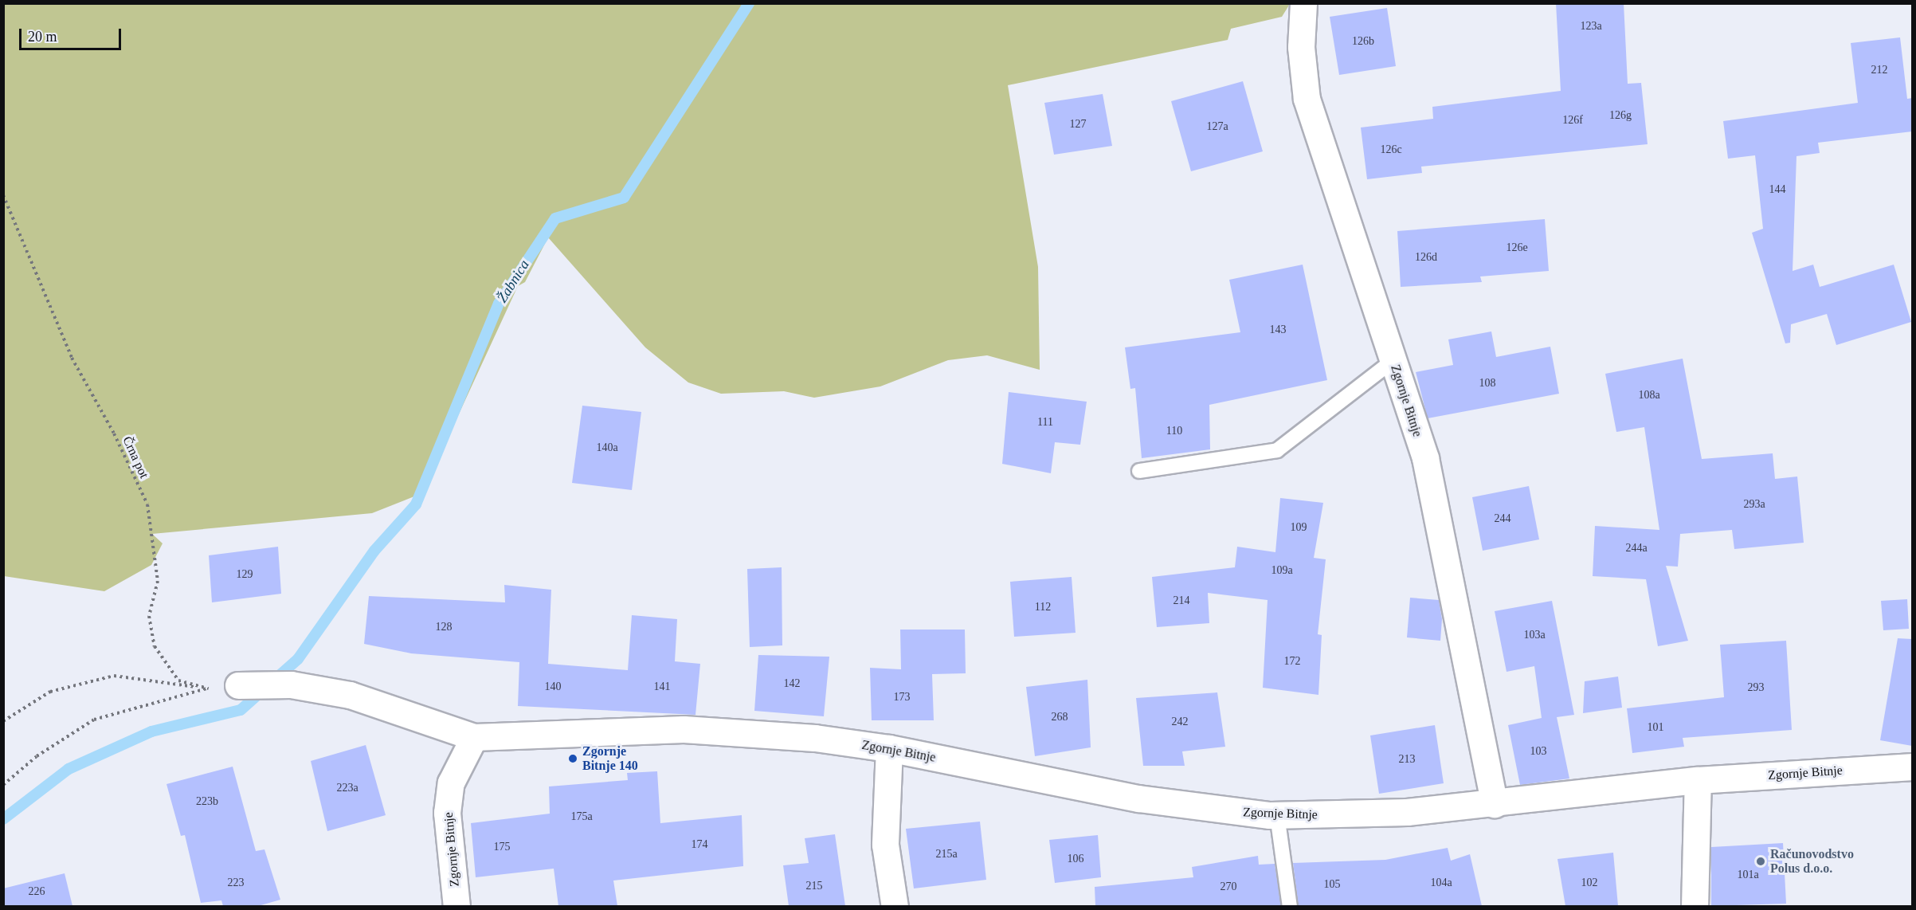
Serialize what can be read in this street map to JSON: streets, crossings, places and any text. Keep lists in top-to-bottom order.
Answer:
{
  "streets": {
    "street": ["Zgornje Bitnje"],
    "path": ["Črna pot"]
  },
  "water": ["Žabnica"],
  "places": ["Zgornje Bitnje 140", "Računovodstvo Polus d.o.o."],
  "house_numbers": [
    "123a",
    "126b",
    "212",
    "126g",
    "126f",
    "127",
    "127a",
    "126c",
    "144",
    "126e",
    "126d",
    "143",
    "108",
    "108a",
    "111",
    "110",
    "140a",
    "293a",
    "244",
    "109",
    "244a",
    "109a",
    "129",
    "214",
    "112",
    "128",
    "103a",
    "172",
    "142",
    "140",
    "141",
    "293",
    "173",
    "268",
    "242",
    "101",
    "103",
    "213",
    "223a",
    "223b",
    "175a",
    "174",
    "175",
    "215a",
    "106",
    "101a",
    "223",
    "104a",
    "102",
    "105",
    "215",
    "270",
    "226"
  ],
  "scale_bar": "20 m"
}
